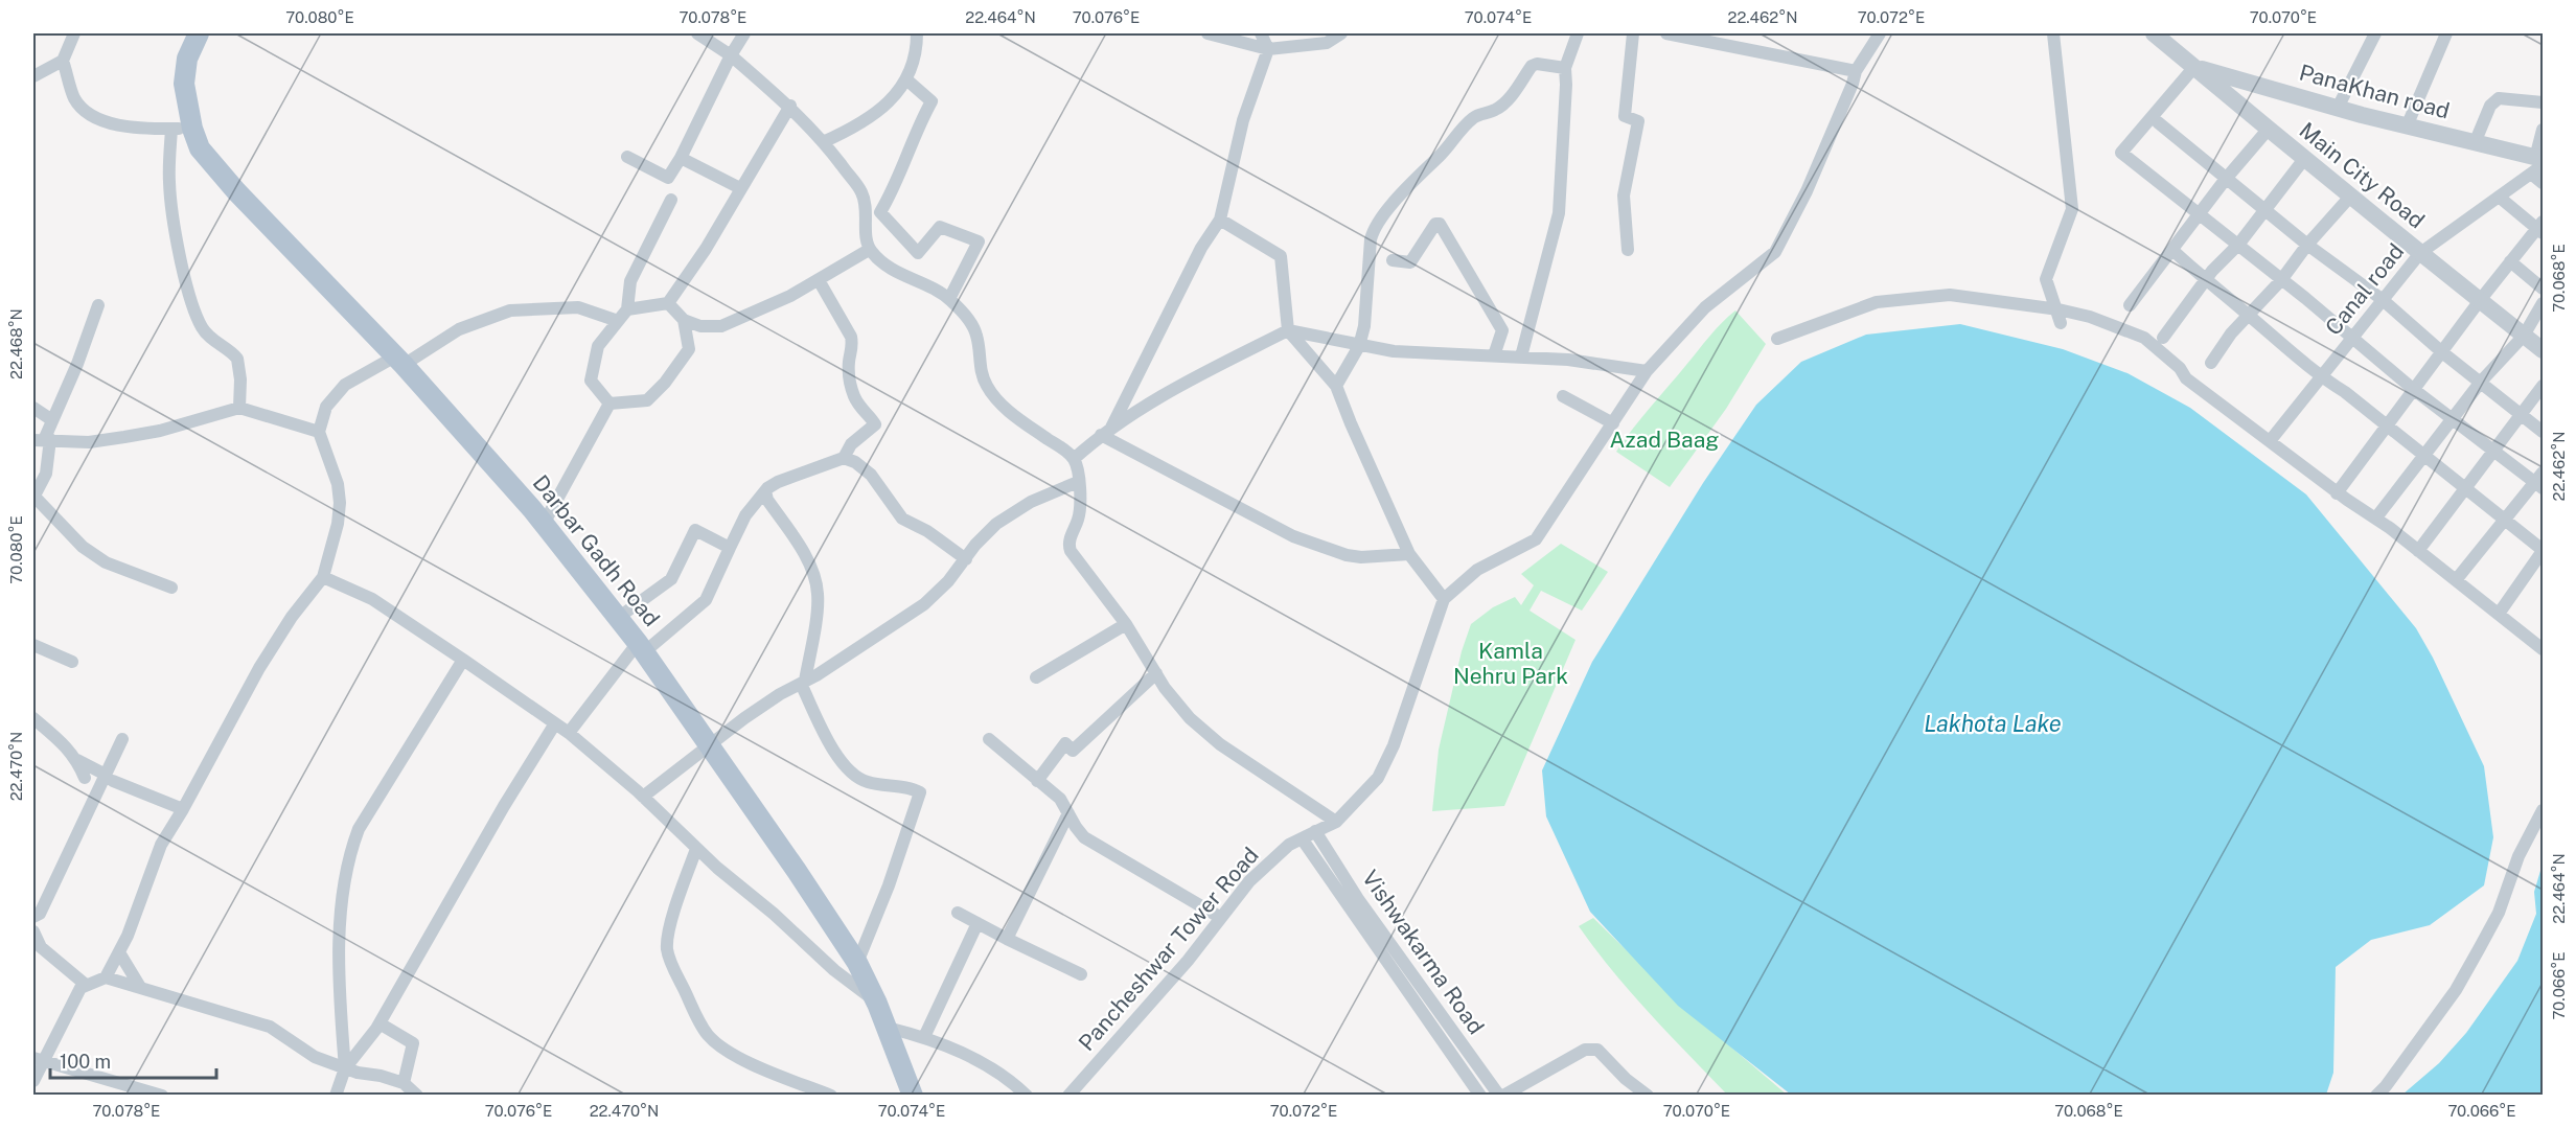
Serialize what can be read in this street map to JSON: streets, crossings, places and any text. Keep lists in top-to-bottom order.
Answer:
{
  "streets": {
    "main road": ["Darbar Gadh Road"],
    "street": [
      "PanaKhan road",
      "Main City Road",
      "Canal road",
      "Pancheshwar Tower Road",
      "Vishwakarma Road"
    ]
  },
  "crossings": [
    ["PanaKhan road", "Main City Road"],
    ["PanaKhan road", "Canal road"],
    ["Main City Road", "Canal road"],
    ["Pancheshwar Tower Road", "Vishwakarma Road"]
  ],
  "water": ["Lakhota Lake"],
  "parks": ["Azad Baag", "Kamla Nehru Park"],
  "scale_bar": "100 m",
  "coordinates": [
    "70.080°E",
    "70.078°E",
    "22.464°N",
    "70.076°E",
    "70.074°E",
    "22.462°N",
    "70.072°E",
    "70.070°E",
    "70.068°E",
    "22.468°N",
    "22.470°N",
    "70.066°E"
  ]
}
